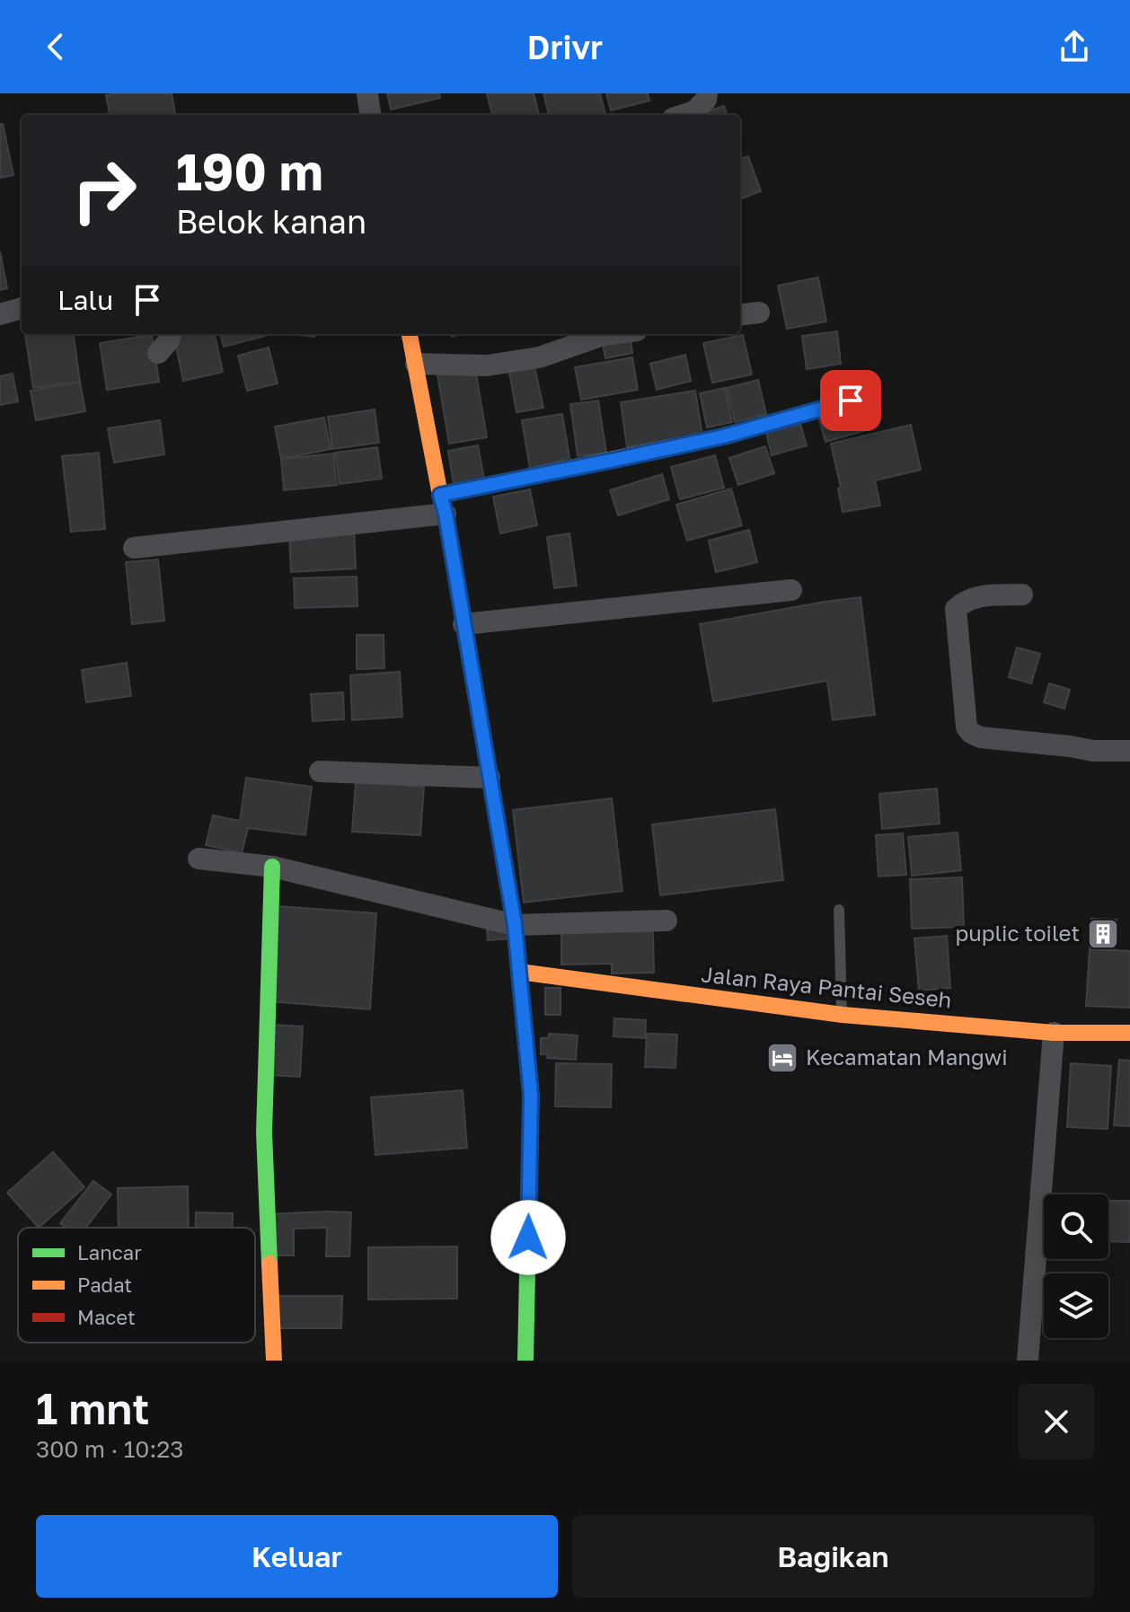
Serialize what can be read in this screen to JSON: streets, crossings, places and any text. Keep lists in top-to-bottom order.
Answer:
{
  "streets": {
    "street": ["Jalan Raya Pantai Seseh"]
  },
  "places": {
    "building": ["puplic toilet"],
    "hotel": ["Kecamatan Mangwi"]
  },
  "legend": ["Lancar", "Padat", "Macet"],
  "page": {
    "header": "Drivr",
    "turn": ["190 m", "Belok kanan"],
    "then": "Lalu",
    "heading": ["1 mnt", "300 m · 10:23"],
    "buttons": ["Keluar", "Bagikan"]
  }
}
